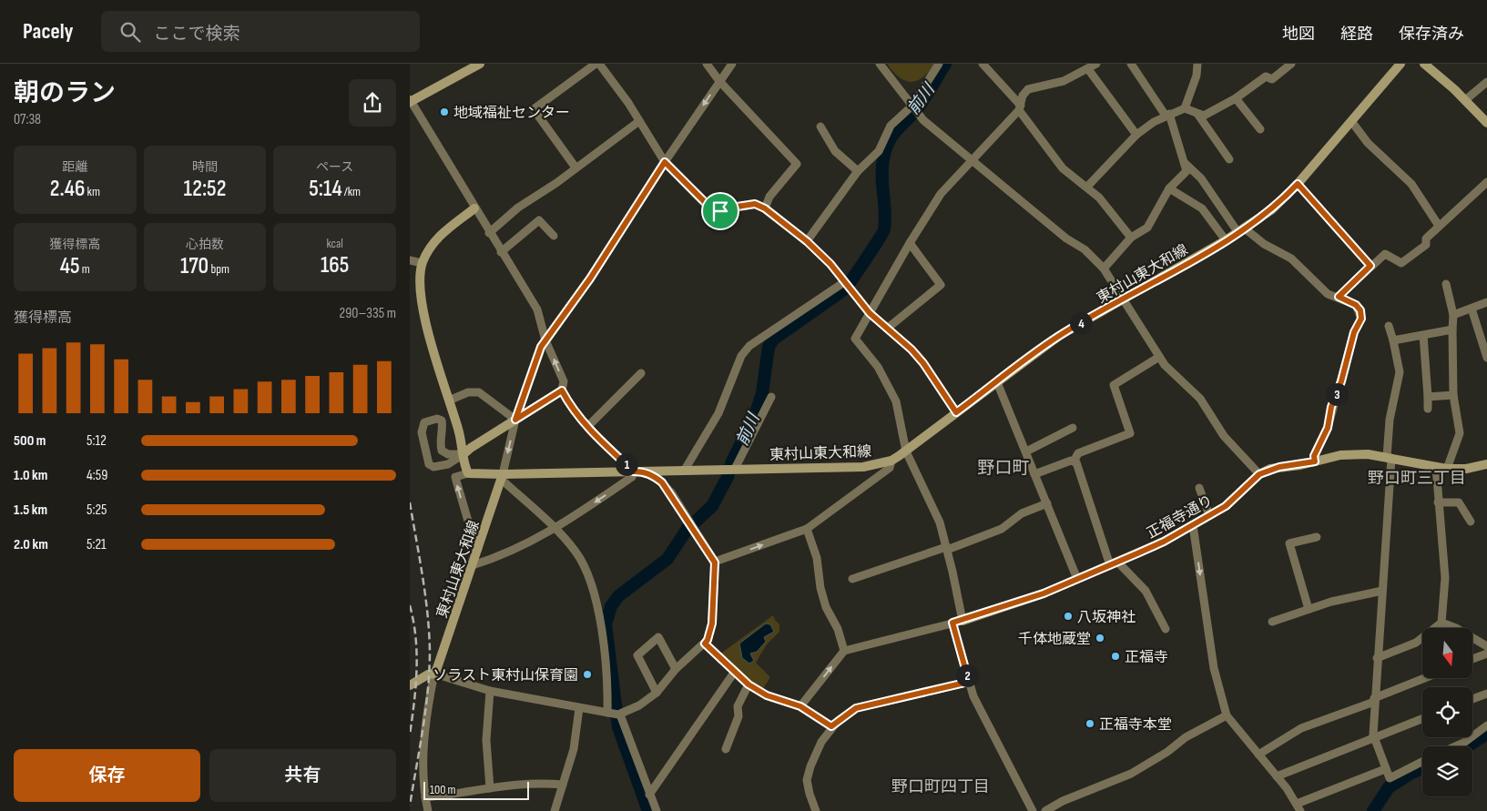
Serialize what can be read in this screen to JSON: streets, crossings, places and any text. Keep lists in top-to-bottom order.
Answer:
{
  "streets": {
    "street": ["東村山東大和線", "正福寺通り"]
  },
  "districts": ["野口町", "野口町三丁目", "野口町四丁目"],
  "water": ["前川"],
  "places": [
    "地域福祉センター",
    "八坂神社",
    "千体地蔵堂",
    "正福寺",
    "ソラスト東村山保育園",
    "正福寺本堂"
  ],
  "scale_bar": "100 m",
  "north": "bottom",
  "page": {
    "header": "Pacely",
    "search": "ここで検索",
    "nav": ["地図", "経路", "保存済み"],
    "heading": ["朝のラン", "07:38"],
    "stats": [
      ["距離", "2.46 km"],
      ["時間", "12:52"],
      ["ペース", "5:14 /km"],
      ["獲得標高", "45 m"],
      ["心拍数", "170 bpm"],
      ["kcal", "165"]
    ],
    "chart": ["獲得標高", "290–335 m"],
    "pins": [
      "4",
      "3",
      "1",
      "2"
    ],
    "list": [
      {
        "name": "500 m",
        "note": "5:12"
      },
      {
        "name": "1.0 km",
        "note": "4:59"
      },
      {
        "name": "1.5 km",
        "note": "5:25"
      },
      {
        "name": "2.0 km",
        "note": "5:21"
      }
    ],
    "buttons": ["保存", "共有"],
    "scale": "100 m"
  }
}
